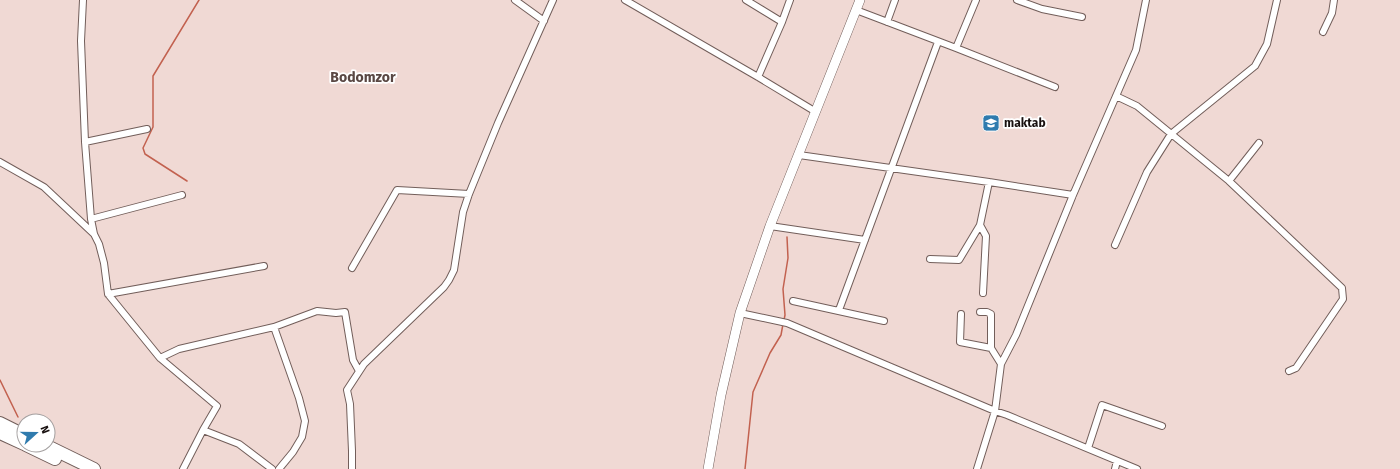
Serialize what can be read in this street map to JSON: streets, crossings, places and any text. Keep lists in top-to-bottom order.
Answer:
{
  "districts": ["Bodomzor"],
  "places": {
    "school or university": ["maktab"]
  },
  "north": "right"
}
